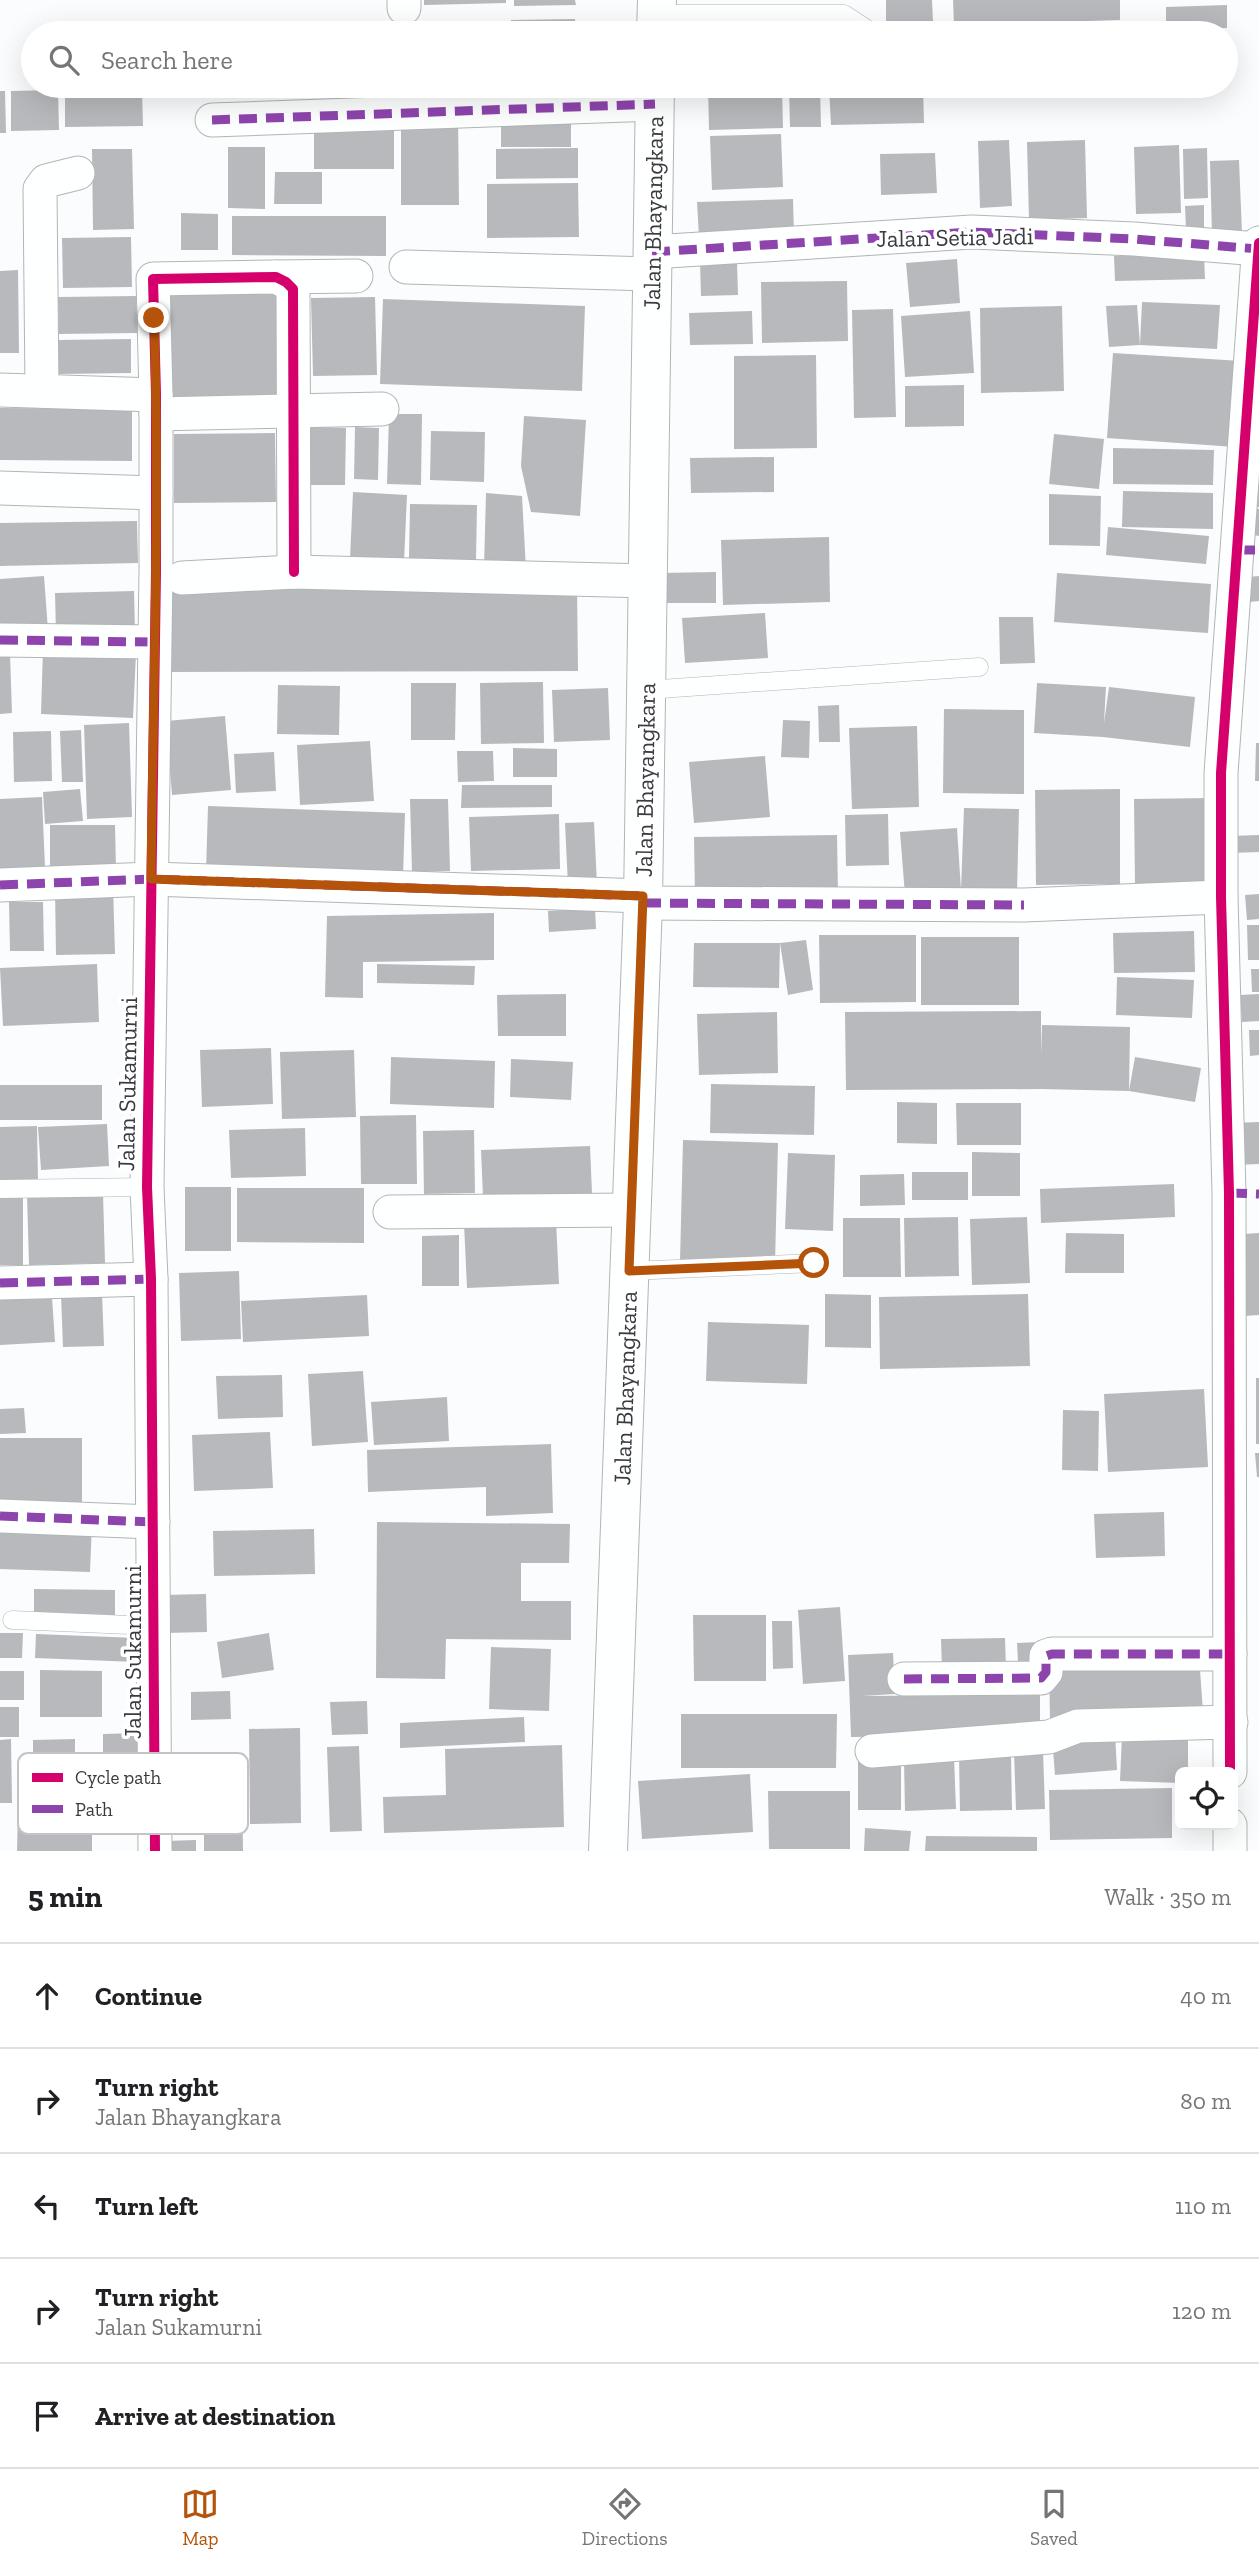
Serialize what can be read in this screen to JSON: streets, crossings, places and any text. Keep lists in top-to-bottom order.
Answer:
{
  "streets": {
    "main road": ["Jalan Bhayangkara"],
    "street": ["Jalan Setia Jadi", "Jalan Sukamurni"]
  },
  "crossings": [
    ["Jalan Bhayangkara", "Jalan Setia Jadi"]
  ],
  "legend": ["Cycle path", "Path"],
  "page": {
    "search": "Search here",
    "heading": ["5 min", "Walk · 350 m"],
    "list": [
      ["Continue", "40 m"],
      ["Turn right", "Jalan Bhayangkara", "80 m"],
      ["Turn left", "110 m"],
      ["Turn right", "Jalan Sukamurni", "120 m"],
      "Arrive at destination"
    ],
    "nav": ["Map", "Directions", "Saved"]
  }
}
